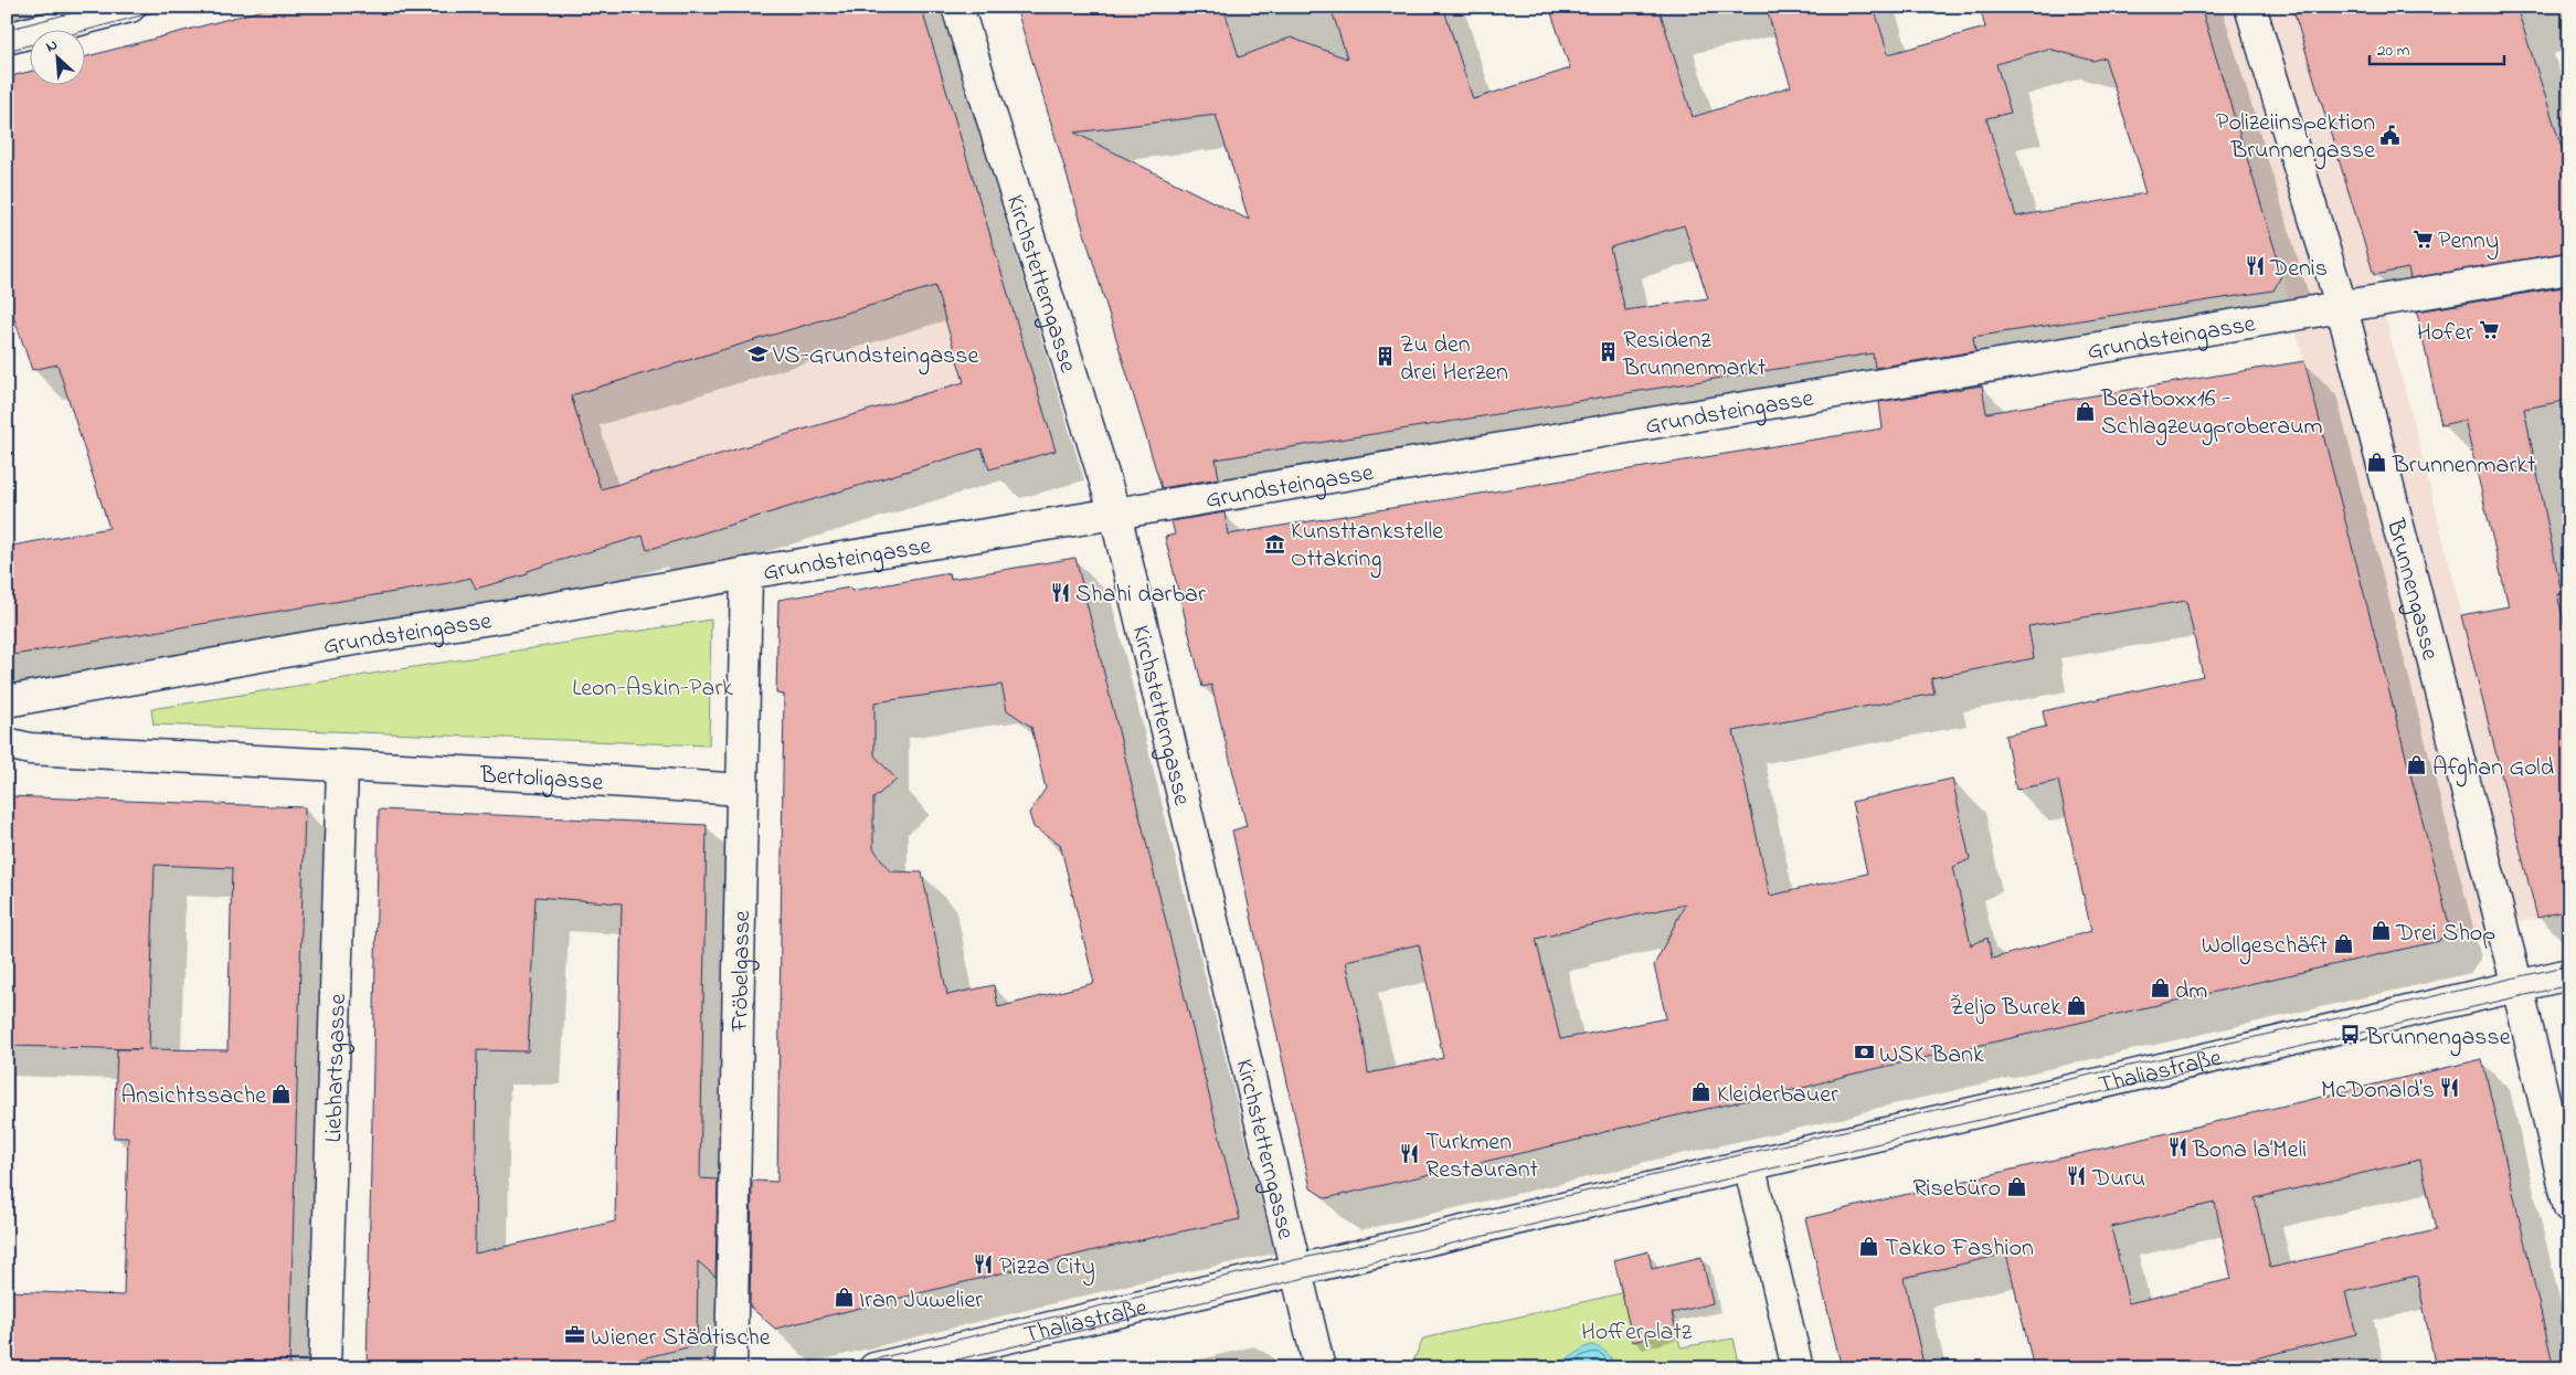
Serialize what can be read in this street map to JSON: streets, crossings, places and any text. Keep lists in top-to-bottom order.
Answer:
{
  "streets": {
    "street": [
      "Kirchstetterngasse",
      "Grundsteingasse",
      "Brunnengasse",
      "Bertoligasse",
      "Fröbelgasse",
      "Liebhartsgasse",
      "Thaliastraße"
    ]
  },
  "crossings": [
    ["Kirchstetterngasse", "Grundsteingasse"],
    ["Kirchstetterngasse", "Thaliastraße"],
    ["Grundsteingasse", "Brunnengasse"],
    ["Grundsteingasse", "Fröbelgasse"],
    ["Brunnengasse", "Thaliastraße"],
    ["Bertoligasse", "Fröbelgasse"],
    ["Bertoligasse", "Liebhartsgasse"]
  ],
  "parks": ["Leon-Askin-Park", "Hofferplatz"],
  "places": {
    "public building": ["Polizeiinspektion Brunnengasse"],
    "supermarket": ["Penny", "Hofer"],
    "restaurant": [
      "Denis",
      "Shahi darbar",
      "McDonald's",
      "Bona la‘Meli",
      "Turkmen Restaurant",
      "Duru",
      "Pizza City"
    ],
    "building": ["Residenz Brunnenmarkt", "Zu den drei Herzen"],
    "school or university": ["VS-Grundsteingasse"],
    "shop": [
      "Beatboxx16 - Schlagzeugproberaum",
      "Brunnenmarkt",
      "Afghan Gold",
      "Drei Shop",
      "Wollgeschäft",
      "dm",
      "Željo Burek",
      "Kleiderbauer",
      "Ansichtssache",
      "Risebüro",
      "Takko Fashion",
      "Iran Juwelier"
    ],
    "museum": ["Kunsttankstelle Ottakring"],
    "bus stop": ["Brunnengasse"],
    "bank": ["WSK Bank"],
    "office": ["Wiener Städtische"]
  },
  "scale_bar": "20 m",
  "north": "top left"
}
